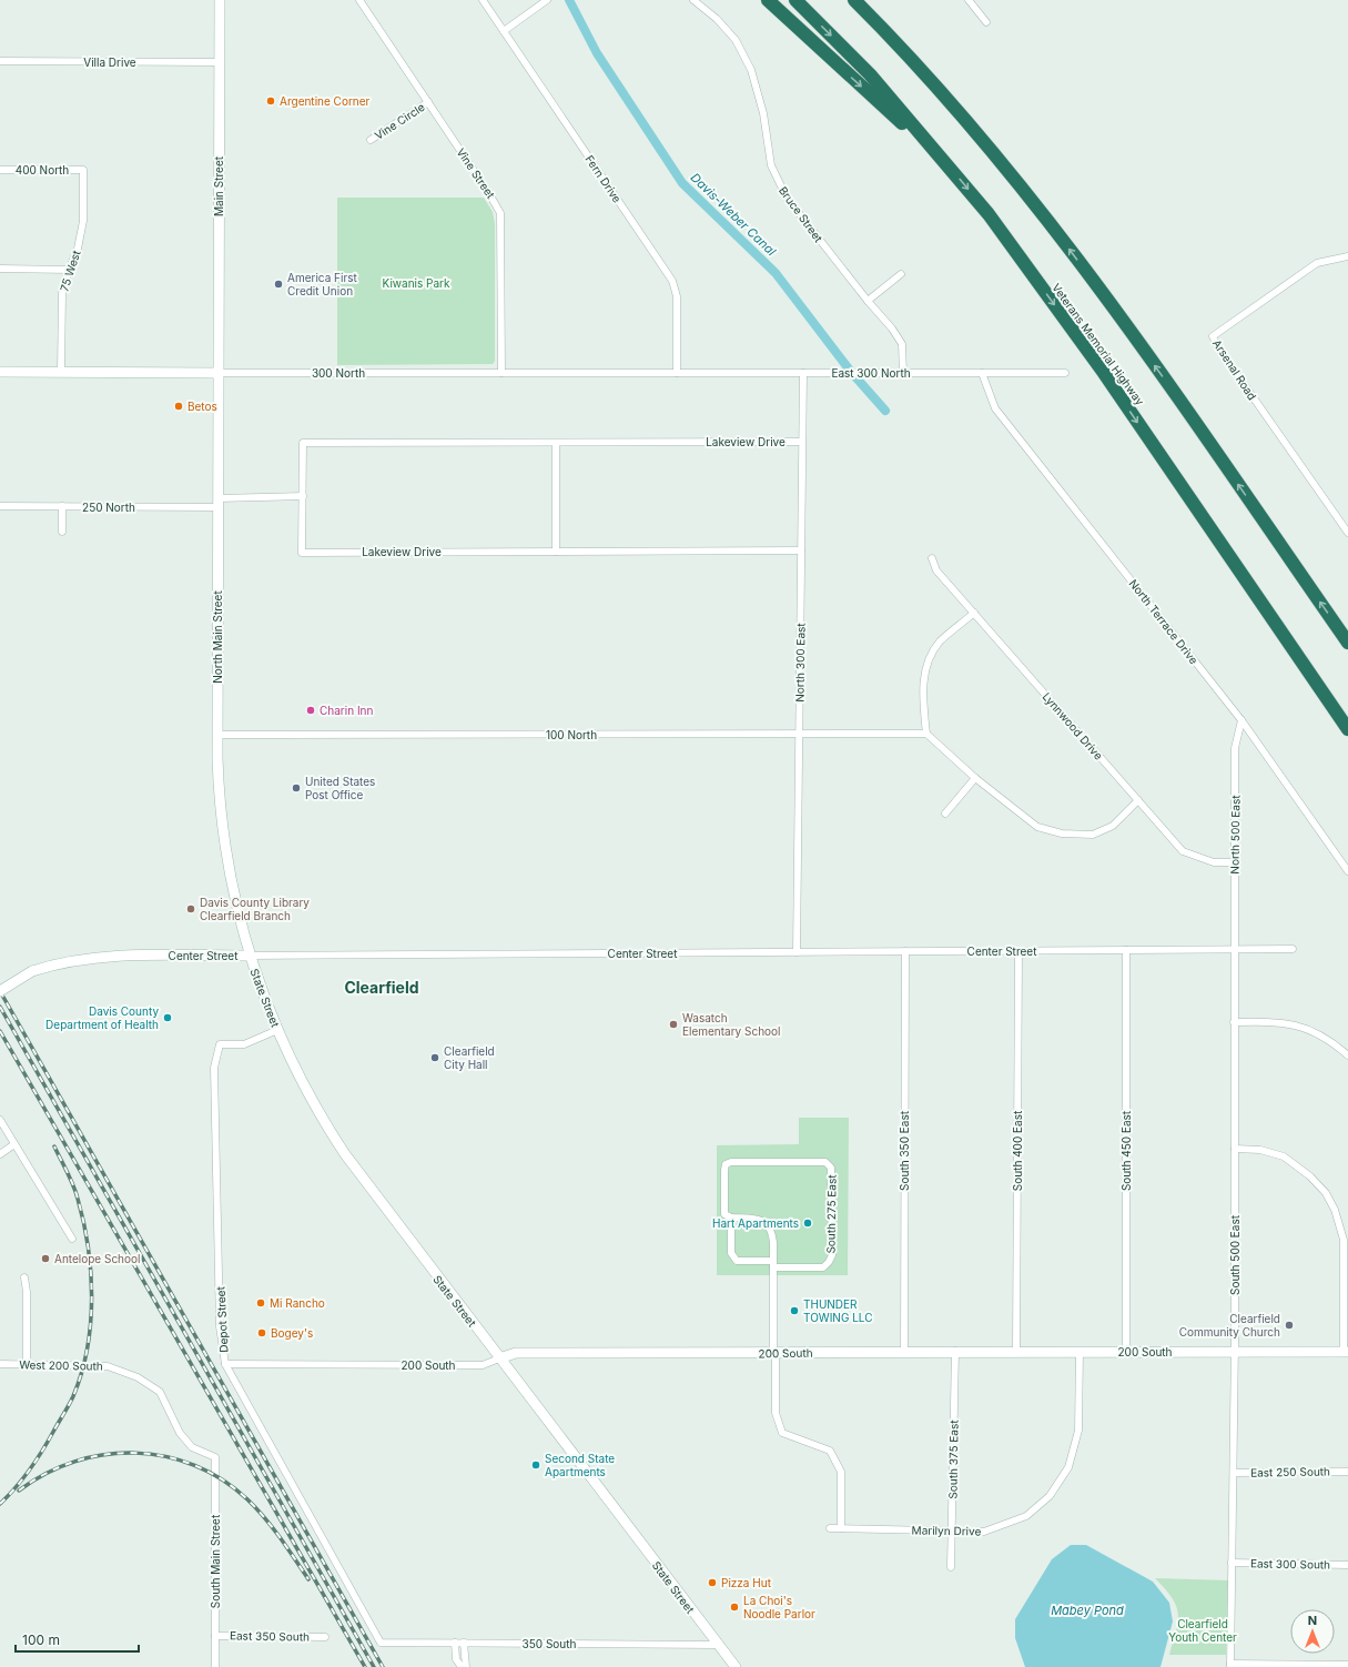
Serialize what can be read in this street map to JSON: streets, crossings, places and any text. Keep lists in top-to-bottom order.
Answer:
{
  "streets": {
    "highway": ["Veterans Memorial Highway"],
    "main road": [
      "Main Street",
      "300 North",
      "North Main Street",
      "Center Street",
      "State Street",
      "200 South"
    ],
    "street": [
      "Villa Drive",
      "Vine Circle",
      "400 North",
      "Vine Street",
      "Fern Drive",
      "Bruce Street",
      "75 West",
      "Arsenal Road",
      "East 300 North",
      "Lakeview Drive",
      "250 North",
      "North Terrace Drive",
      "North 300 East",
      "Lynnwood Drive",
      "100 North",
      "North 500 East",
      "South 350 East",
      "South 400 East",
      "South 450 East",
      "South 275 East",
      "South 500 East",
      "Depot Street",
      "West 200 South",
      "South 375 East",
      "East 250 South",
      "Marilyn Drive",
      "South Main Street",
      "East 300 South",
      "East 350 South",
      "350 South"
    ]
  },
  "crossings": [
    ["Villa Drive", "Main Street"],
    ["Vine Circle", "Vine Street"],
    ["400 North", "75 West"],
    ["Vine Street", "300 North"],
    ["Fern Drive", "300 North"],
    ["Fern Drive", "East 300 North"],
    ["Main Street", "300 North"],
    ["Main Street", "North Main Street"],
    ["Bruce Street", "East 300 North"],
    ["75 West", "300 North"],
    ["300 North", "East 300 North"],
    ["300 North", "North Main Street"],
    ["East 300 North", "North Terrace Drive"],
    ["East 300 North", "North 300 East"],
    ["Lakeview Drive", "North 300 East"],
    ["250 North", "North Main Street"],
    ["North Terrace Drive", "North 500 East"],
    ["North Main Street", "100 North"],
    ["North Main Street", "State Street"],
    ["North 300 East", "100 North"],
    ["North 300 East", "Center Street"],
    ["Lynnwood Drive", "North 500 East"],
    ["North 500 East", "Center Street"],
    ["North 500 East", "South 500 East"],
    ["Center Street", "State Street"],
    ["Center Street", "South 350 East"],
    ["Center Street", "South 400 East"],
    ["Center Street", "South 450 East"],
    ["Center Street", "South 500 East"],
    ["State Street", "Depot Street"],
    ["State Street", "200 South"],
    ["State Street", "350 South"],
    ["South 350 East", "200 South"],
    ["South 400 East", "200 South"],
    ["South 450 East", "200 South"],
    ["South 500 East", "200 South"],
    ["South 500 East", "East 250 South"],
    ["South 500 East", "East 300 South"],
    ["Depot Street", "200 South"],
    ["Depot Street", "350 South"],
    ["200 South", "South 375 East"],
    ["200 South", "Marilyn Drive"],
    ["West 200 South", "South Main Street"],
    ["South 375 East", "Marilyn Drive"],
    ["South Main Street", "East 350 South"]
  ],
  "districts": ["Clearfield"],
  "water": ["Davis-Weber Canal", "Mabey Pond"],
  "parks": ["Kiwanis Park", "Clearfield Youth Center"],
  "places": [
    "Argentine Corner",
    "America First Credit Union",
    "Betos",
    "Charin Inn",
    "United States Post Office",
    "Davis County Library Clearfield Branch",
    "Davis County Department of Health",
    "Wasatch Elementary School",
    "Clearfield City Hall",
    "Hart Apartments",
    "Antelope School",
    "Mi Rancho",
    "THUNDER TOWING LLC",
    "Clearfield Community Church",
    "Bogey's",
    "Second State Apartments",
    "Pizza Hut",
    "La Choi's Noodle Parlor"
  ],
  "scale_bar": "100 m",
  "north": "top"
}
